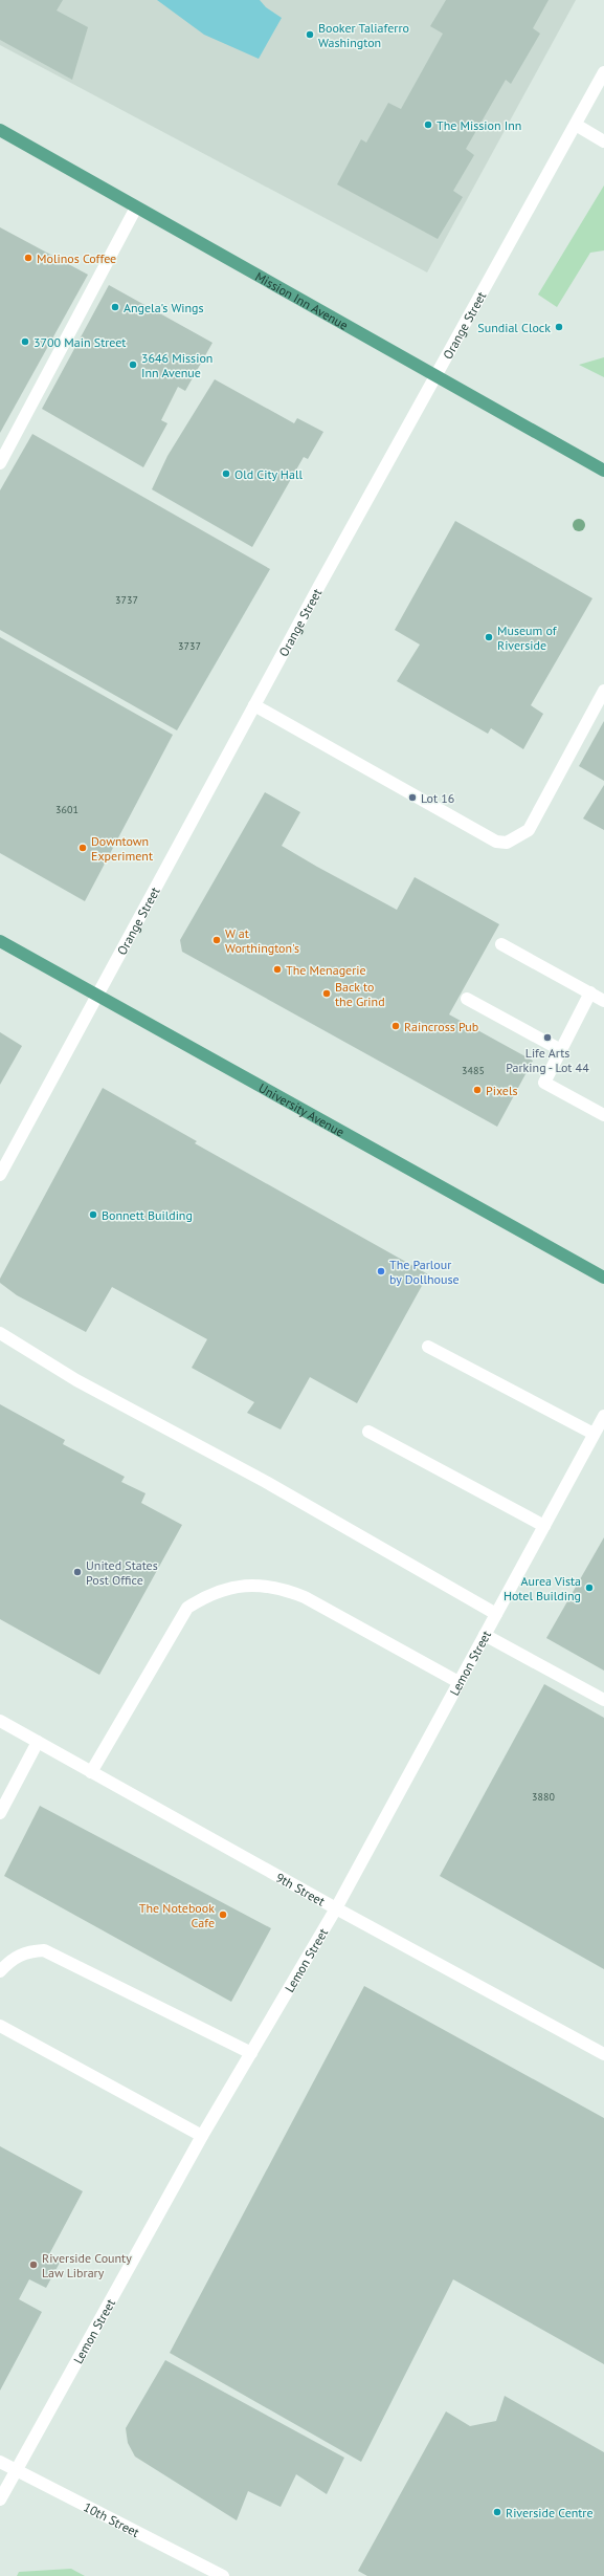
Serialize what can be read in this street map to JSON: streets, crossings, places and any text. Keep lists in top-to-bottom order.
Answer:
{
  "streets": {
    "main road": ["Mission Inn Avenue", "University Avenue"],
    "street": [
      "Orange Street",
      "Lemon Street",
      "9th Street",
      "10th Street"
    ]
  },
  "crossings": [
    ["Mission Inn Avenue", "Orange Street"],
    ["Orange Street", "University Avenue"],
    ["Lemon Street", "9th Street"],
    ["Lemon Street", "10th Street"]
  ],
  "places": [
    "Booker Taliaferro Washington",
    "The Mission Inn",
    "Molinos Coffee",
    "Angela's Wings",
    "Sundial Clock",
    "3700 Main Street",
    "3646 Mission Inn Avenue",
    "Old City Hall",
    "Museum of Riverside",
    "Lot 16",
    "Downtown Experiment",
    "W at Worthington's",
    "The Menagerie",
    "Back to the Grind",
    "Raincross Pub",
    "Life Arts Parking - Lot 44",
    "Pixels",
    "Bonnett Building",
    "The Parlour by Dollhouse",
    "United States Post Office",
    "Aurea Vista Hotel Building",
    "The Notebook Cafe",
    "Riverside County Law Library",
    "Riverside Centre"
  ],
  "house_numbers": [
    "3737",
    "3737",
    "3601",
    "3485",
    "3880"
  ]
}
